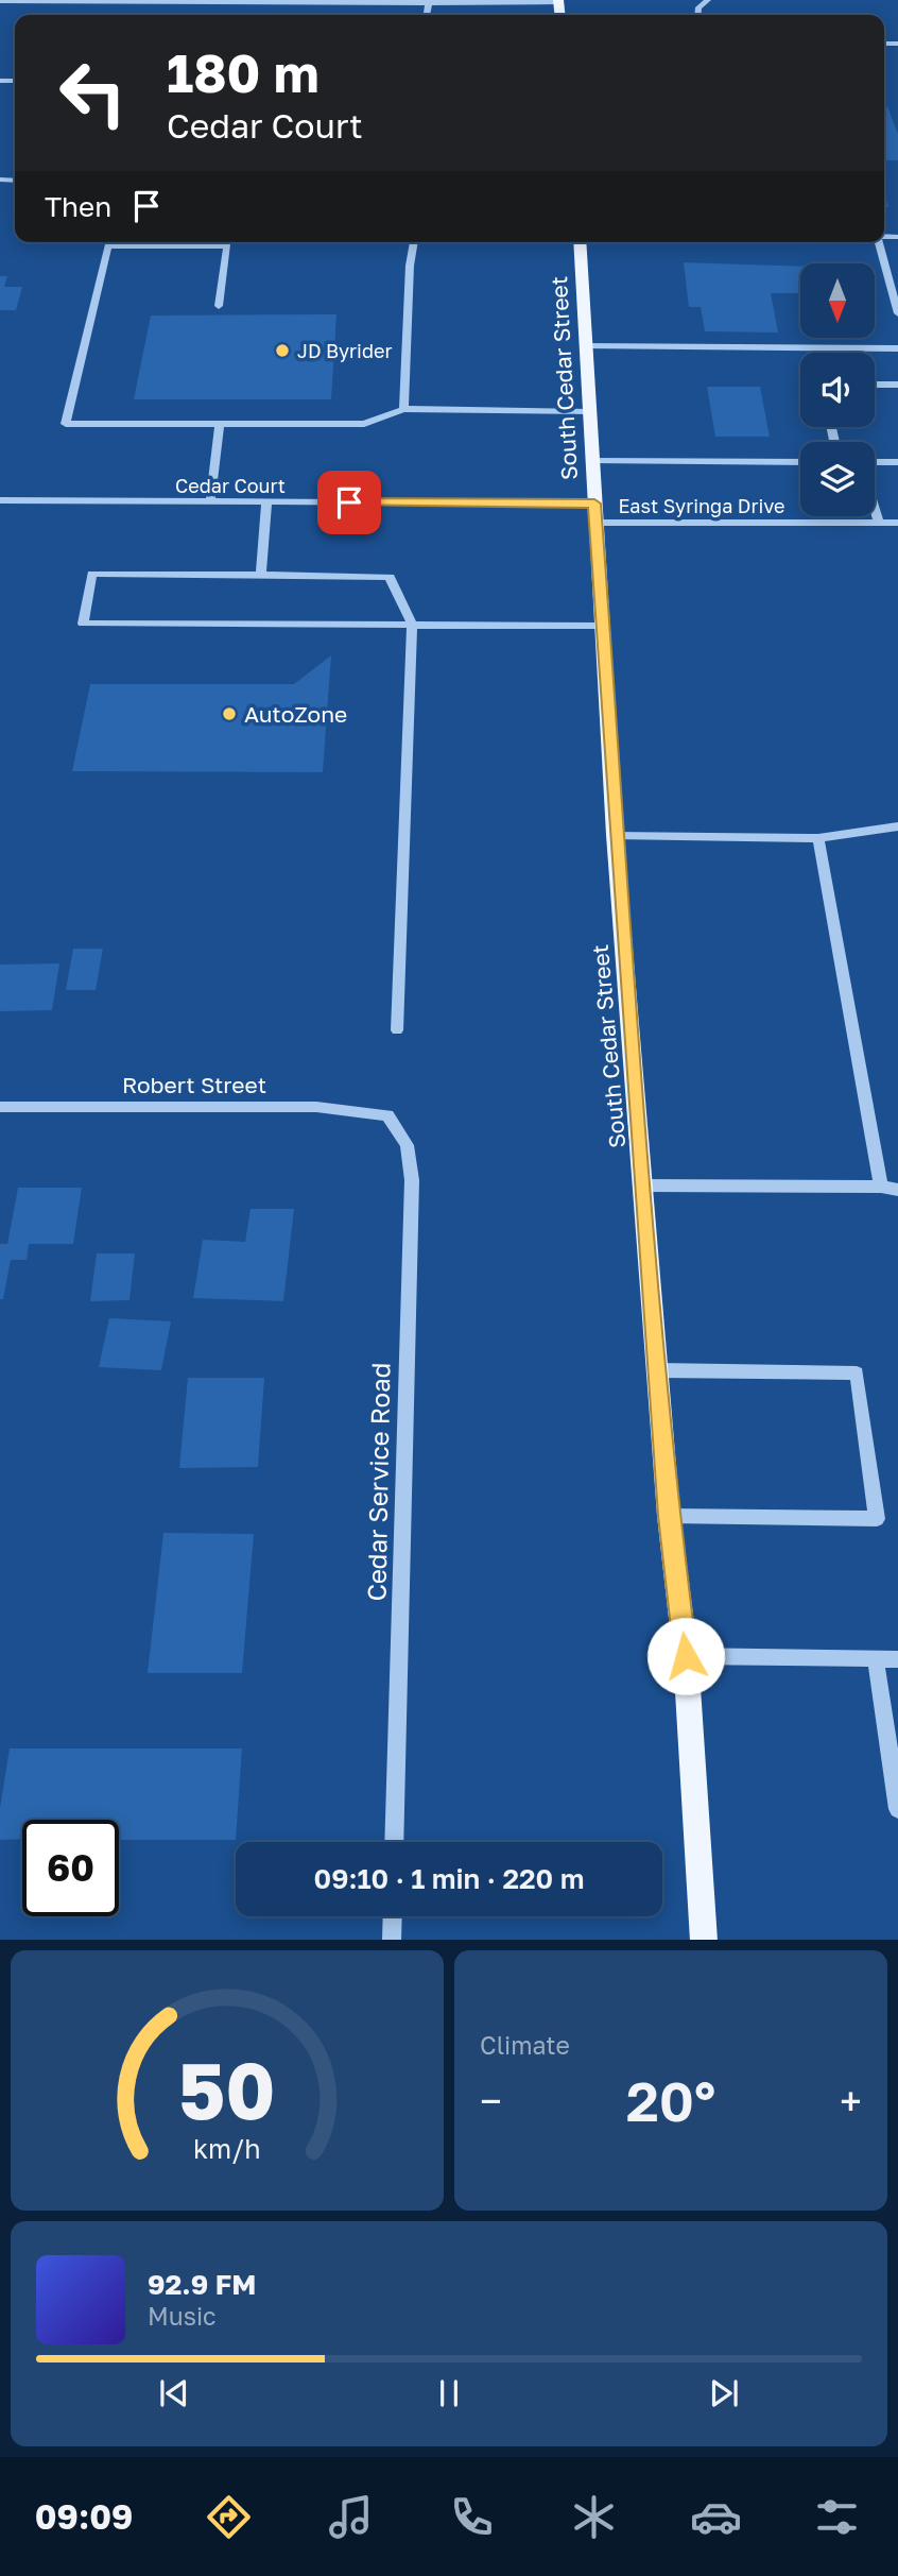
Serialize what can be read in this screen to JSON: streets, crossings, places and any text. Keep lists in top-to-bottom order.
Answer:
{
  "streets": {
    "main road": ["South Cedar Street"],
    "street": [
      "Cedar Court",
      "East Syringa Drive",
      "Robert Street",
      "Cedar Service Road"
    ]
  },
  "crossings": [
    ["South Cedar Street", "Cedar Court"],
    ["South Cedar Street", "East Syringa Drive"],
    ["Cedar Court", "East Syringa Drive"],
    ["Robert Street", "Cedar Service Road"]
  ],
  "places": ["JD Byrider", "AutoZone"],
  "north": "bottom",
  "page": {
    "turn": ["180 m", "Cedar Court"],
    "then": "Then",
    "limit": "60",
    "trip": "09:10 · 1 min · 220 m",
    "tile": "Climate",
    "heat": ["−", "20°", "+"],
    "song": ["92.9 FM", "Music"],
    "tabs": "09:09",
    "gauge": ["50", "km/h"]
  }
}
